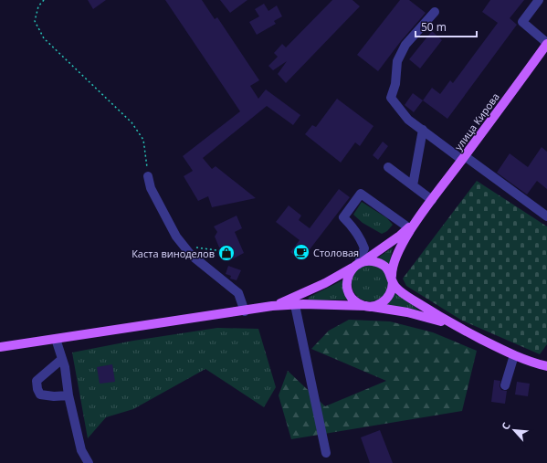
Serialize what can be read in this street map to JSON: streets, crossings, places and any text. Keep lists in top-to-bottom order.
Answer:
{
  "streets": {
    "main road": ["улица Кирова"]
  },
  "places": {
    "cafe": ["Столовая"],
    "shop": ["Каста виноделов"]
  },
  "scale_bar": "50 m",
  "north": "top left"
}
